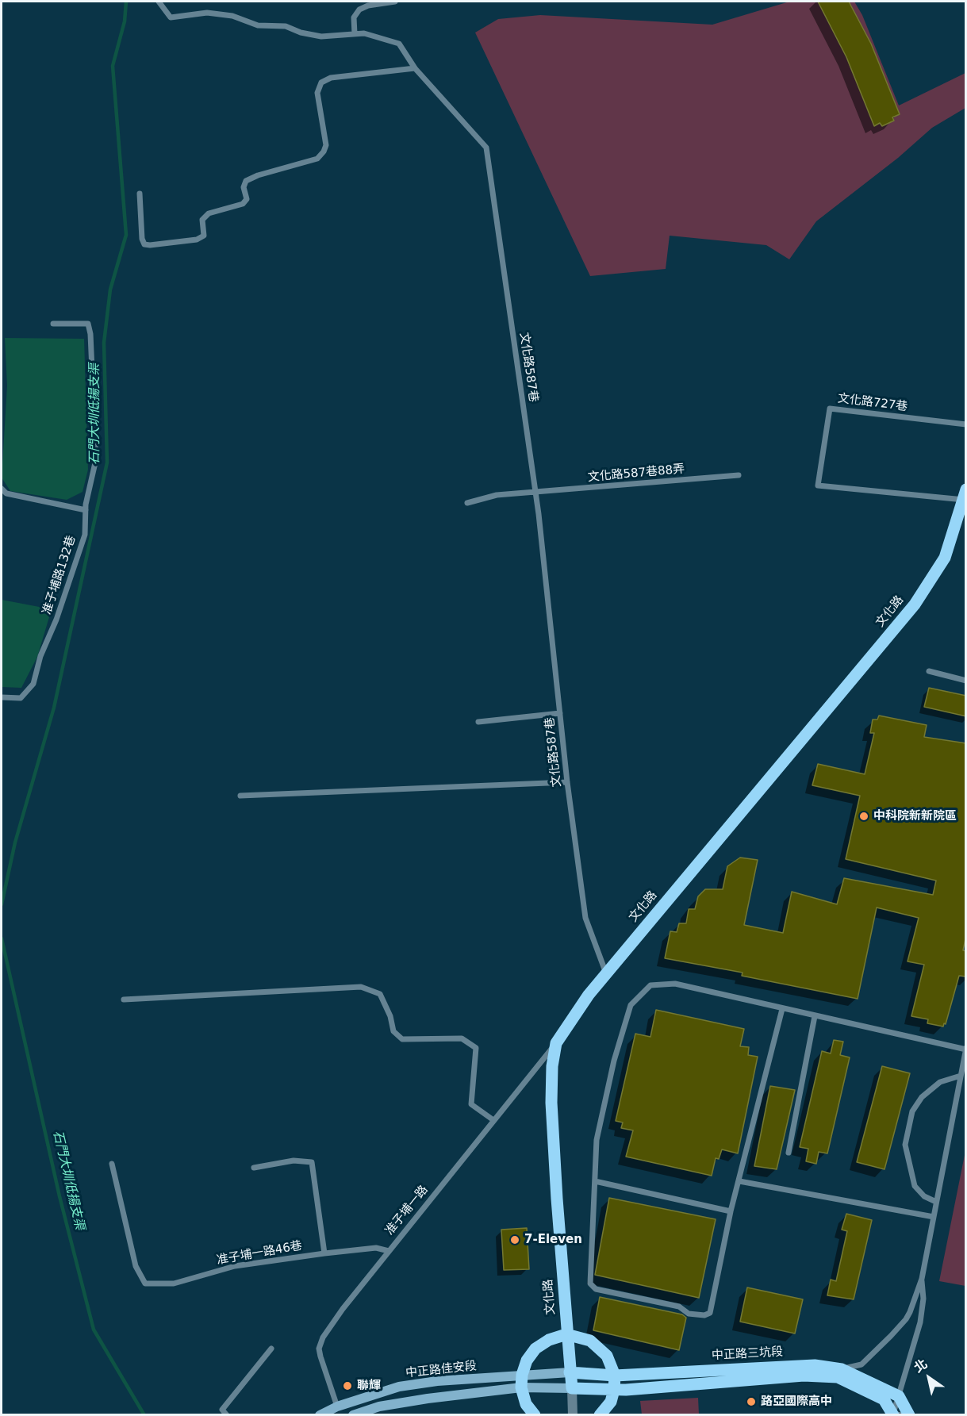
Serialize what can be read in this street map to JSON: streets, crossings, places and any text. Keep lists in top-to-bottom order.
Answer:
{
  "streets": {
    "main road": ["文化路", "中正路三坑段", "中正路佳安段"],
    "lane": [
      "文化路587巷",
      "文化路727巷",
      "文化路587巷88弄",
      "准子埔路132巷",
      "准子埔一路",
      "准子埔一路46巷"
    ]
  },
  "crossings": [
    ["文化路587巷", "文化路587巷88弄"],
    ["文化路587巷", "文化路"],
    ["文化路727巷", "文化路"],
    ["文化路", "准子埔一路"],
    ["文化路", "中正路三坑段"],
    ["文化路", "中正路佳安段"],
    ["准子埔一路", "准子埔一路46巷"],
    ["准子埔一路", "中正路佳安段"],
    ["中正路三坑段", "中正路佳安段"]
  ],
  "water": ["石門大圳低揚支渠"],
  "places": [
    "中科院新新院區",
    "7-Eleven",
    "聯輝",
    "路亞國際高中"
  ],
  "north": "top left"
}
